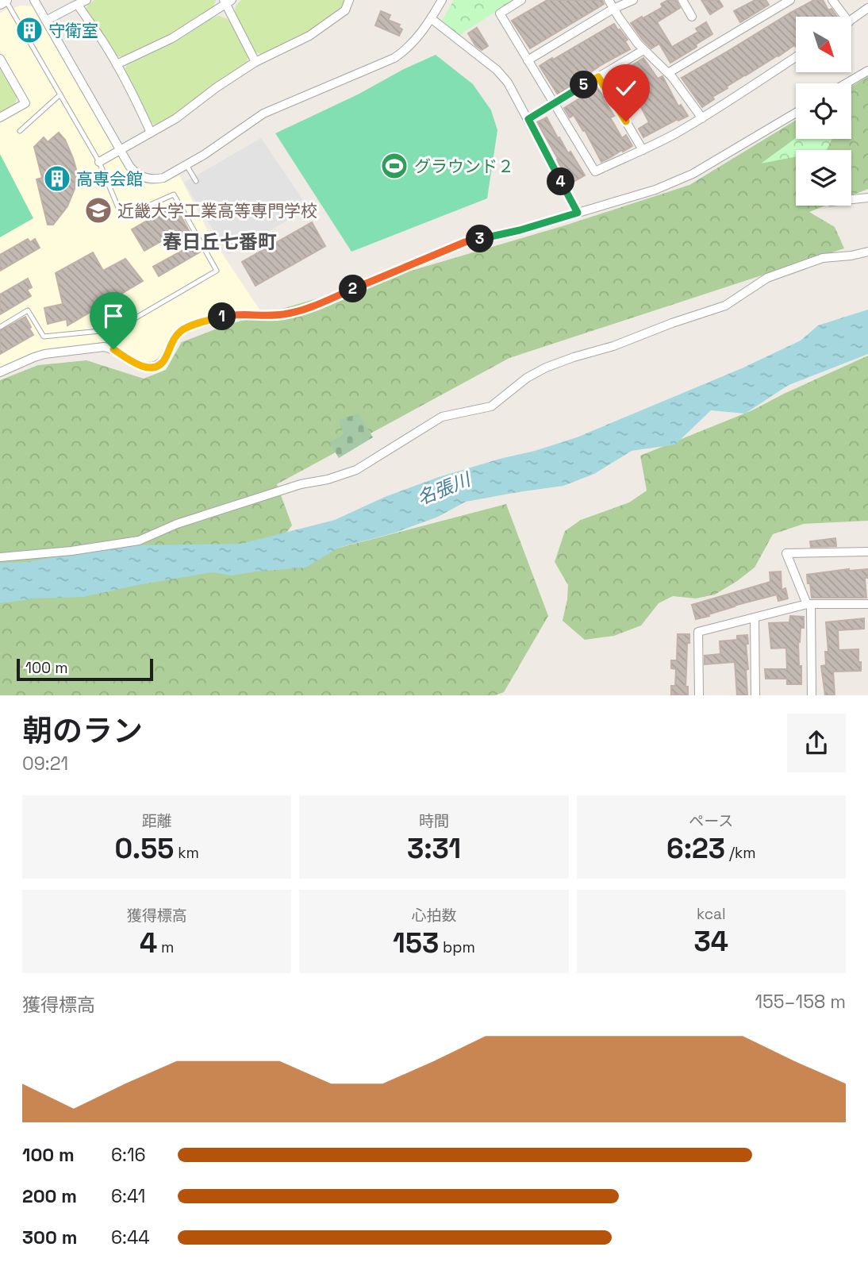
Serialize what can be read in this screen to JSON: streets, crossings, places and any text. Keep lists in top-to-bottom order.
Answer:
{
  "districts": ["春日丘七番町"],
  "water": ["名張川"],
  "places": {
    "building": ["守衛室", "高専会館"],
    "sports": ["グラウンド２"],
    "school or university": ["近畿大学工業高等専門学校"]
  },
  "scale_bar": "100 m",
  "north": "bottom right",
  "page": {
    "pins": [
      "5",
      "4",
      "3",
      "2",
      "1"
    ],
    "scale": "100 m",
    "heading": ["朝のラン", "09:21"],
    "stats": [
      ["距離", "0.55 km"],
      ["時間", "3:31"],
      ["ペース", "6:23 /km"],
      ["獲得標高", "4 m"],
      ["心拍数", "153 bpm"],
      ["kcal", "34"]
    ],
    "chart": ["獲得標高", "155–158 m"],
    "list": [
      {
        "name": "100 m",
        "note": "6:16"
      },
      {
        "name": "200 m",
        "note": "6:41"
      },
      {
        "name": "300 m",
        "note": "6:44"
      }
    ]
  }
}
